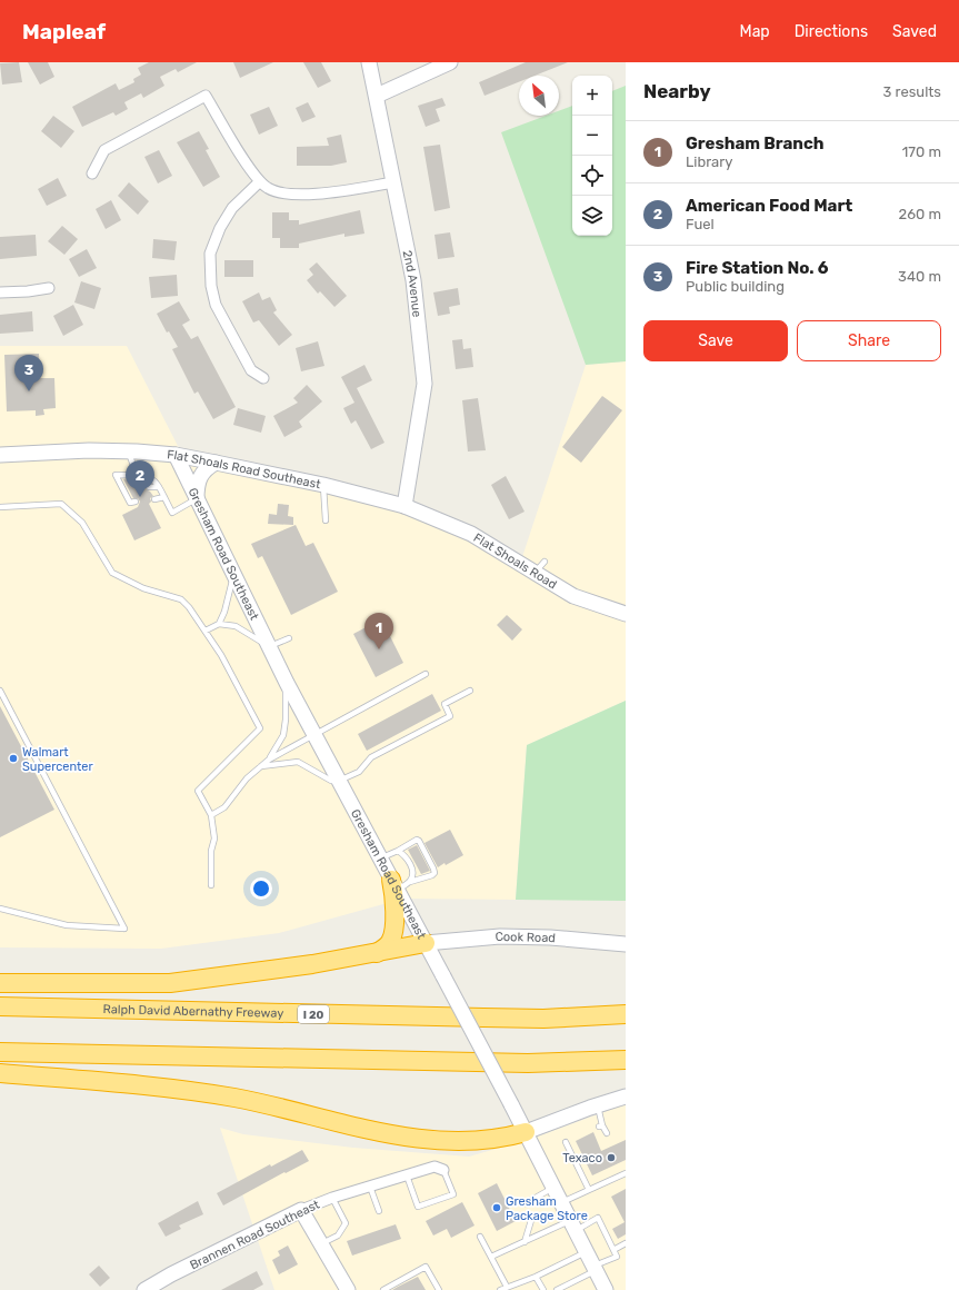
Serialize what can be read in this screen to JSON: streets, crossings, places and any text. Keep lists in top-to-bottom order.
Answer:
{
  "streets": {
    "highway": ["Ralph David Abernathy Freeway", "I 20"],
    "street": [
      "2nd Avenue",
      "Flat Shoals Road Southeast",
      "Gresham Road Southeast",
      "Flat Shoals Road",
      "Cook Road",
      "Brannen Road Southeast"
    ]
  },
  "crossings": [
    ["2nd Avenue", "Flat Shoals Road Southeast"],
    ["2nd Avenue", "Flat Shoals Road"],
    ["Flat Shoals Road Southeast", "Gresham Road Southeast"],
    ["Flat Shoals Road Southeast", "Flat Shoals Road"],
    ["Gresham Road Southeast", "Cook Road"]
  ],
  "places": ["Walmart Supercenter", "Texaco", "Gresham Package Store"],
  "north": "top left",
  "page": {
    "header": "Mapleaf",
    "nav": ["Map", "Directions", "Saved"],
    "heading": ["Nearby", "3 results"],
    "map_buttons": ["+", "−"],
    "list": [
      {
        "mark": "1",
        "name": "Gresham Branch",
        "note": "Library",
        "value": "170 m"
      },
      {
        "mark": "2",
        "name": "American Food Mart",
        "note": "Fuel",
        "value": "260 m"
      },
      {
        "mark": "3",
        "name": "Fire Station No. 6",
        "note": "Public building",
        "value": "340 m"
      }
    ],
    "buttons": ["Save", "Share"],
    "pins": ["3", "2", "1"]
  }
}
